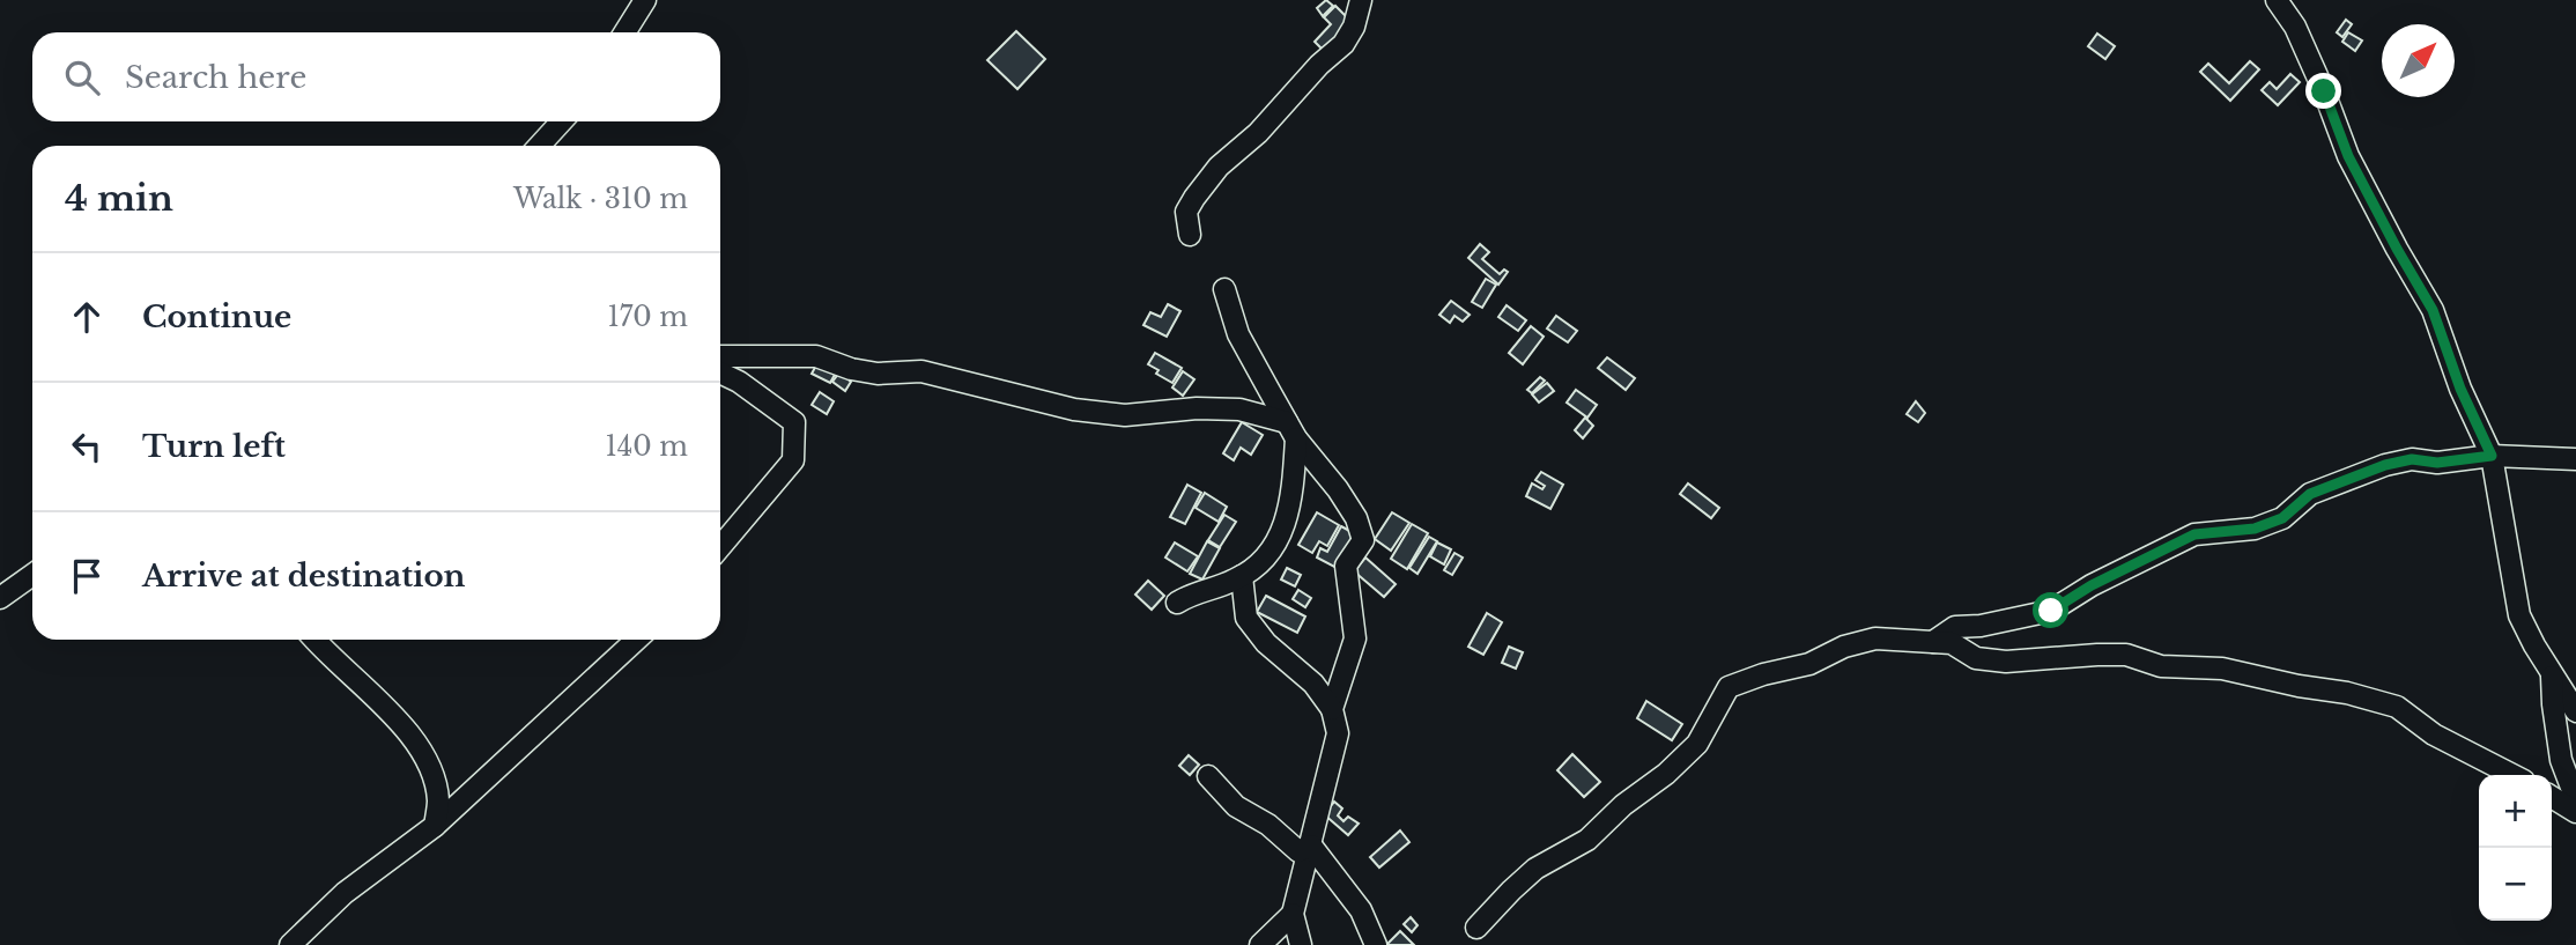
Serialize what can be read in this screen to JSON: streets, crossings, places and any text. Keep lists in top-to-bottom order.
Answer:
{
  "north": "top right",
  "page": {
    "search": "Search here",
    "heading": ["4 min", "Walk · 310 m"],
    "list": [
      ["Continue", "170 m"],
      ["Turn left", "140 m"],
      "Arrive at destination"
    ],
    "map_buttons": ["+", "−"]
  }
}
